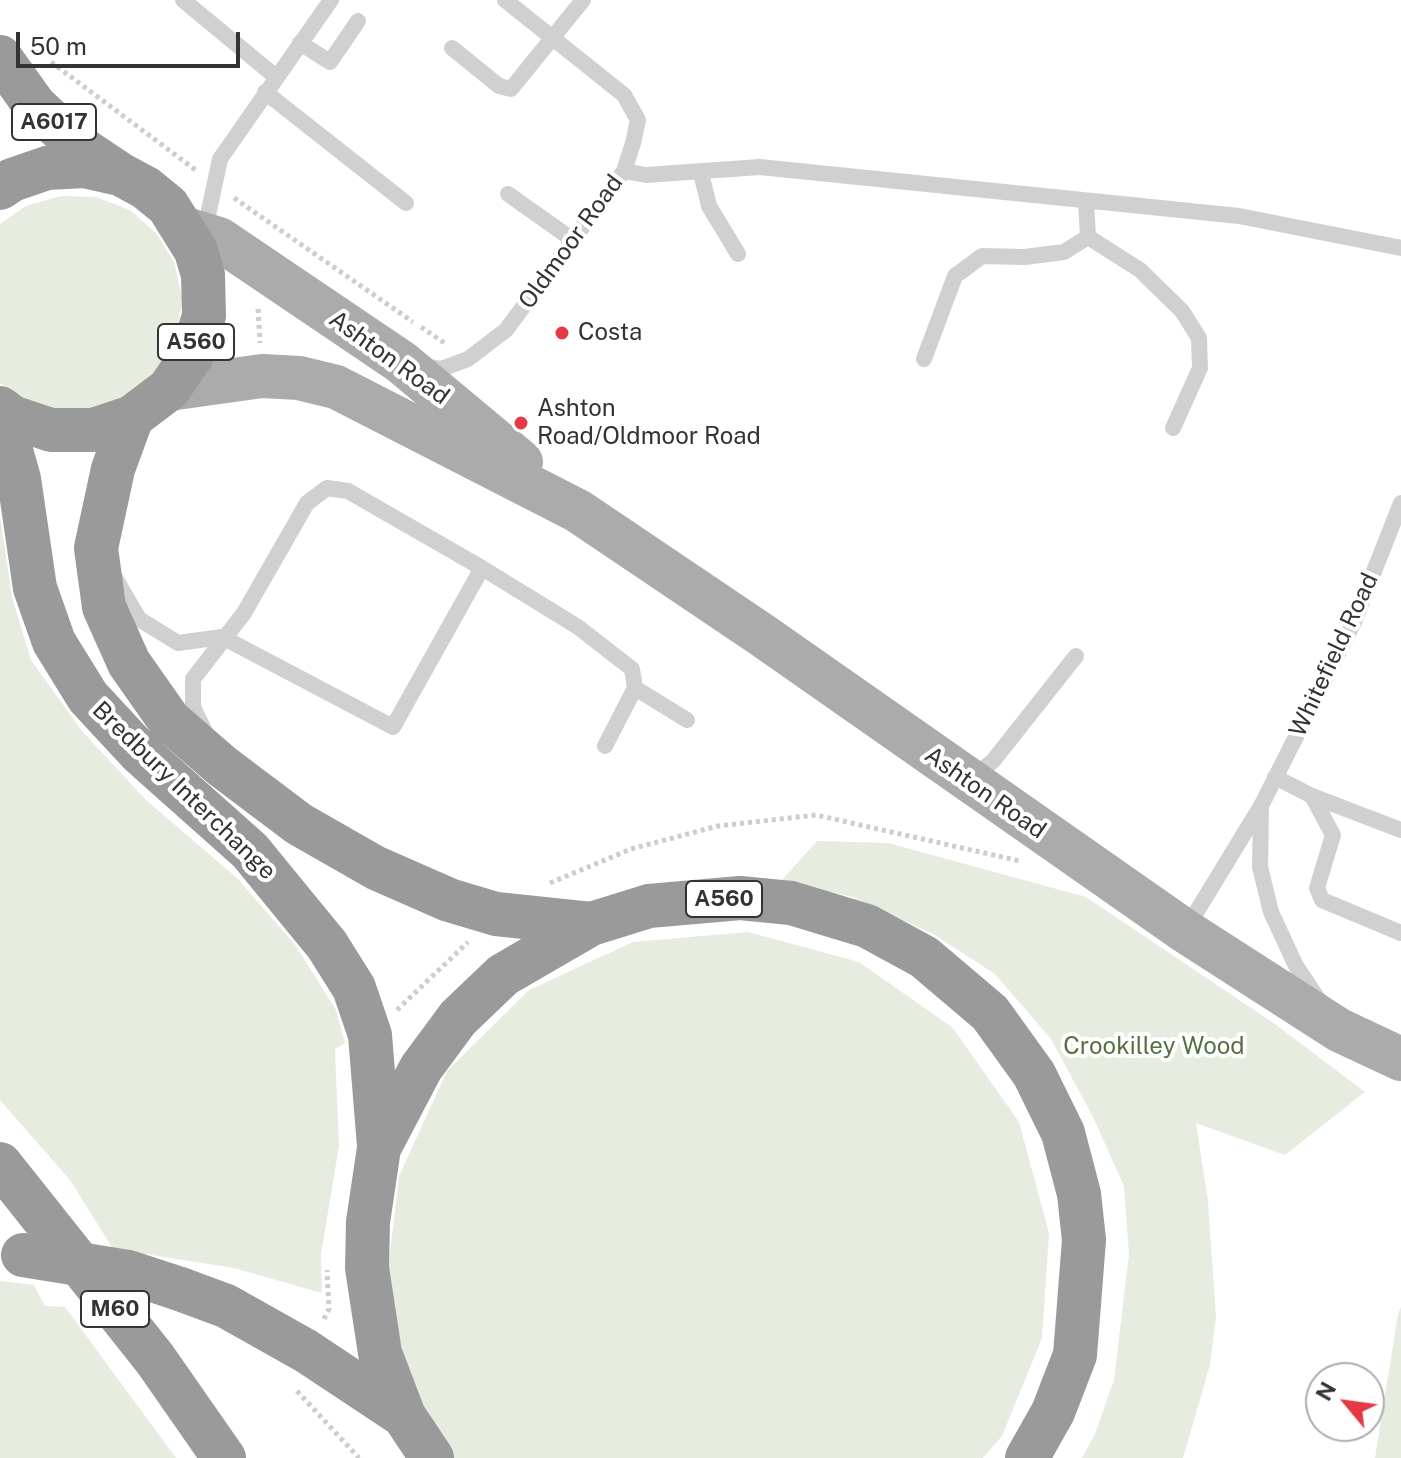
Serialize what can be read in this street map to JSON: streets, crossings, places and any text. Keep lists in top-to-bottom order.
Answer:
{
  "streets": {
    "highway": [
      "A6017",
      "A560",
      "Bredbury Interchange",
      "M60"
    ],
    "main road": ["Ashton Road"],
    "lane": ["Oldmoor Road", "Whitefield Road"]
  },
  "crossings": [
    ["A6017", "A560"],
    ["Oldmoor Road", "Ashton Road"],
    ["A560", "Ashton Road"],
    ["A560", "Bredbury Interchange"],
    ["Ashton Road", "Whitefield Road"],
    ["Bredbury Interchange", "M60"]
  ],
  "parks": ["Crookilley Wood"],
  "places": ["Costa", "Ashton Road/Oldmoor Road"],
  "scale_bar": "50 m",
  "north": "top left"
}
